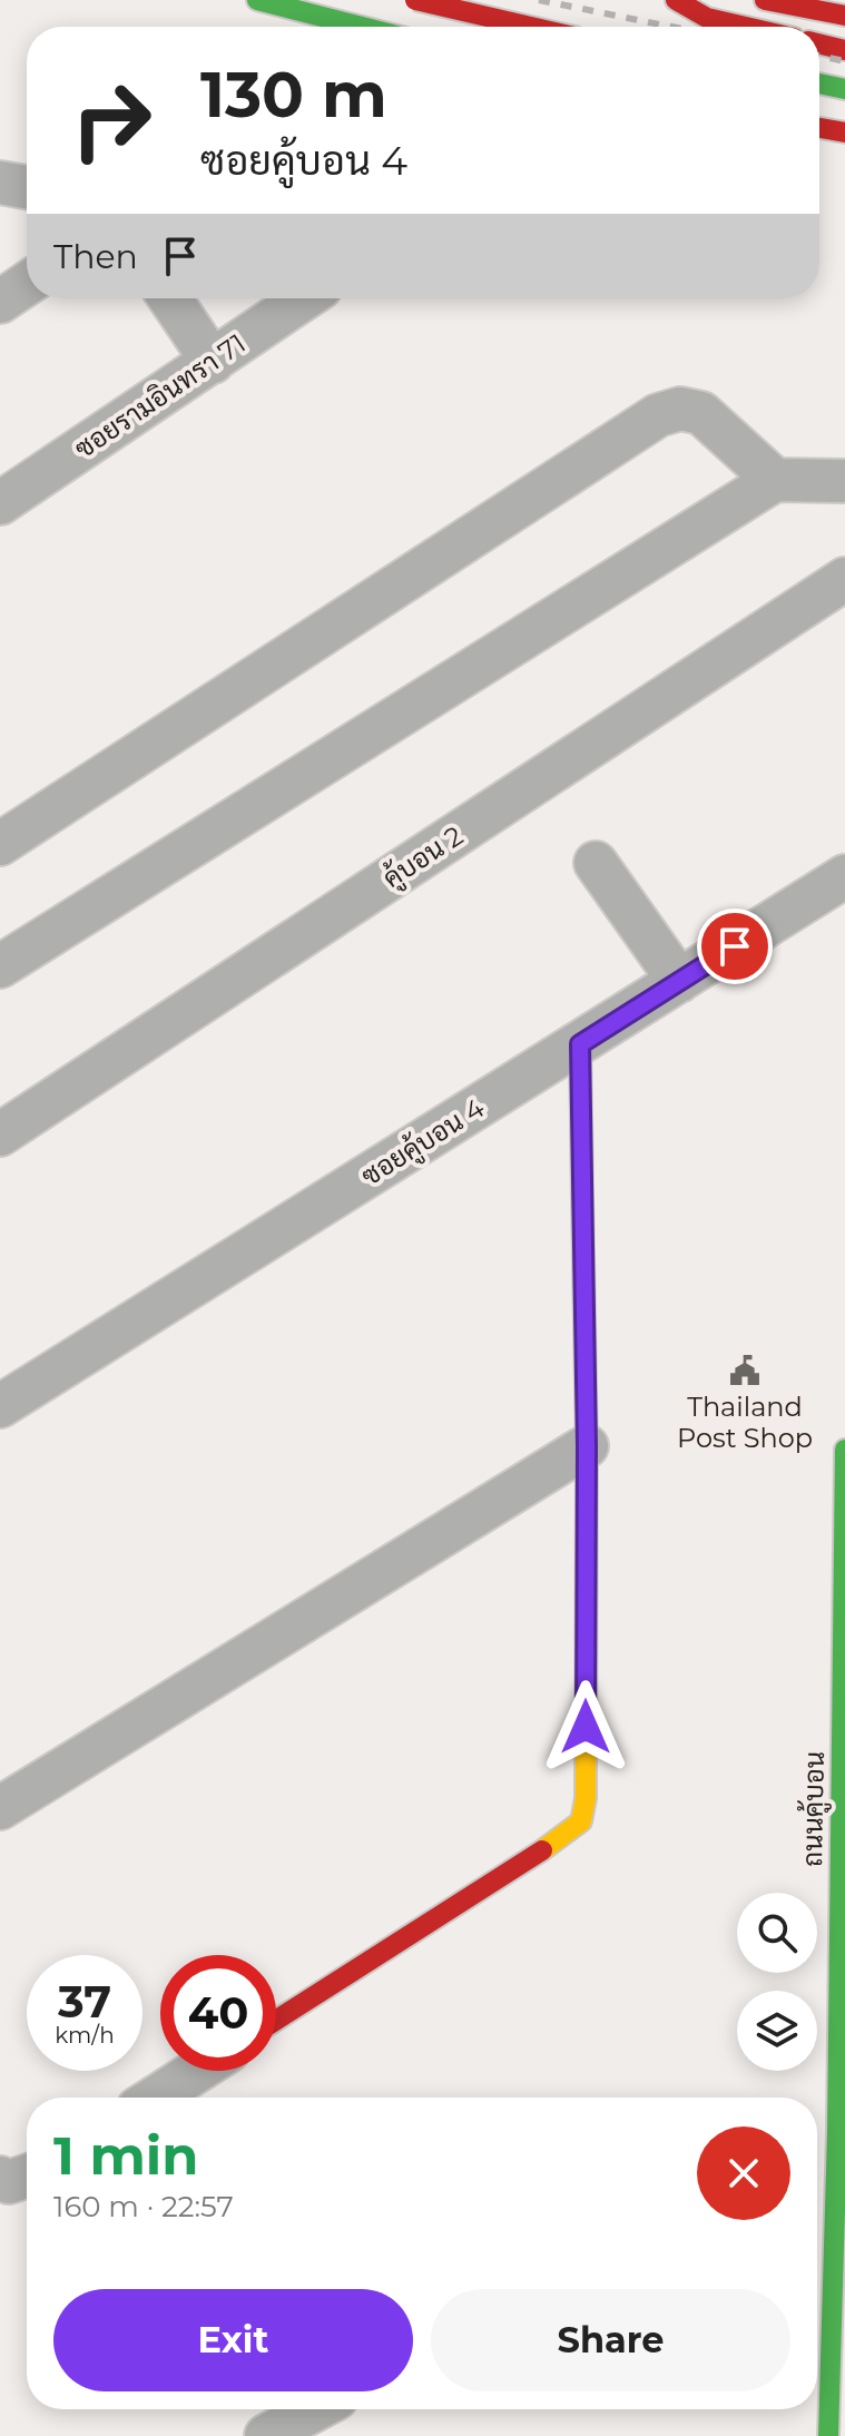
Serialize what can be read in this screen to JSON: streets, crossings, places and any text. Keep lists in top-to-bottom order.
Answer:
{
  "streets": {
    "main road": ["ถนนคู้บอน"],
    "street": ["ซอยรามอินทรา 71", "คู้บอน 2", "ซอยคู้บอน 4"]
  },
  "places": {
    "public building": ["Thailand Post Shop"]
  },
  "page": {
    "turn": ["130 m", "ซอยคู้บอน 4"],
    "then": "Then",
    "speed": "37 km/h",
    "limit": "40",
    "heading": ["1 min", "160 m · 22:57"],
    "buttons": ["Exit", "Share"]
  }
}
